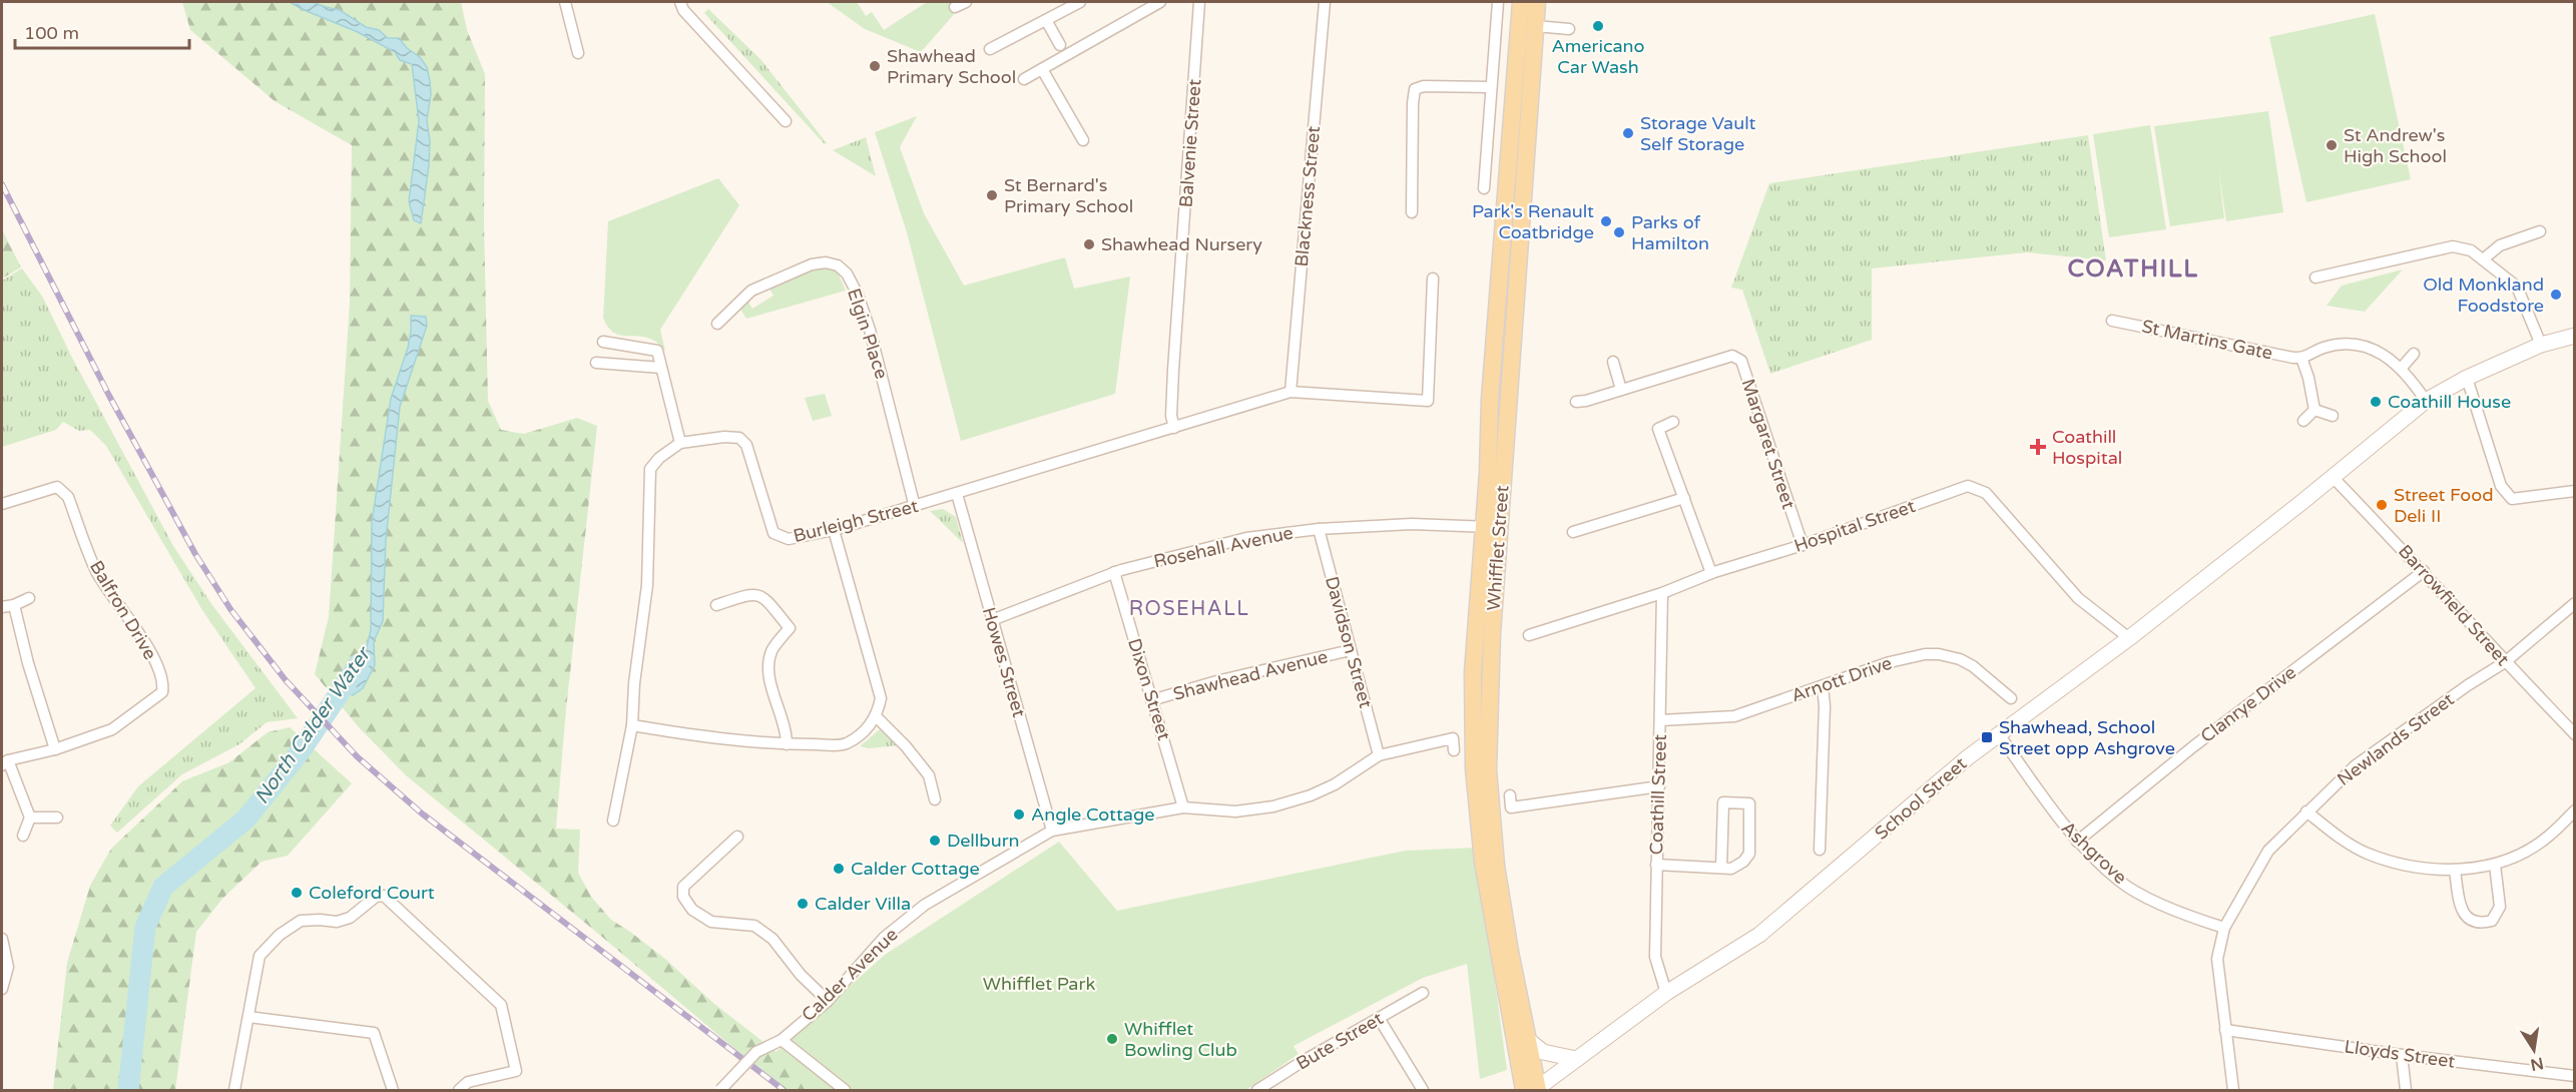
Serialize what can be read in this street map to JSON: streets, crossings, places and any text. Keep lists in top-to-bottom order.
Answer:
{
  "streets": {
    "main road": ["Whifflet Street"],
    "street": [
      "Balvenie Street",
      "Blackness Street",
      "Elgin Place",
      "St Martins Gate",
      "Margaret Street",
      "Burleigh Street",
      "Hospital Street",
      "Rosehall Avenue",
      "Barrowfield Street",
      "Balfron Drive",
      "Davidson Street",
      "Howes Street",
      "Shawhead Avenue",
      "Arnott Drive",
      "Dixon Street",
      "Clanrye Drive",
      "Newlands Street",
      "Coathill Street",
      "School Street",
      "Ashgrove",
      "Calder Avenue",
      "Bute Street",
      "Lloyds Street"
    ]
  },
  "crossings": [
    ["Balvenie Street", "Burleigh Street"],
    ["Blackness Street", "Burleigh Street"],
    ["Elgin Place", "Burleigh Street"],
    ["Margaret Street", "Hospital Street"],
    ["Burleigh Street", "Howes Street"],
    ["Hospital Street", "Coathill Street"],
    ["Hospital Street", "School Street"],
    ["Rosehall Avenue", "Whifflet Street"],
    ["Rosehall Avenue", "Davidson Street"],
    ["Rosehall Avenue", "Howes Street"],
    ["Rosehall Avenue", "Dixon Street"],
    ["Whifflet Street", "School Street"],
    ["Barrowfield Street", "Clanrye Drive"],
    ["Barrowfield Street", "Newlands Street"],
    ["Barrowfield Street", "School Street"],
    ["Davidson Street", "Shawhead Avenue"],
    ["Davidson Street", "Calder Avenue"],
    ["Howes Street", "Calder Avenue"],
    ["Shawhead Avenue", "Dixon Street"],
    ["Arnott Drive", "Coathill Street"],
    ["Dixon Street", "Calder Avenue"],
    ["Clanrye Drive", "Ashgrove"],
    ["Newlands Street", "Ashgrove"],
    ["Newlands Street", "Lloyds Street"],
    ["Coathill Street", "School Street"],
    ["School Street", "Ashgrove"]
  ],
  "districts": ["COATHILL", "ROSEHALL"],
  "water": ["North Calder Water"],
  "parks": ["Whifflet Park"],
  "places": {
    "other": [
      "Americano Car Wash",
      "Shawhead Primary School",
      "Storage Vault Self Storage",
      "St Andrew's High School",
      "St Bernard's Primary School",
      "Park's Renault Coatbridge",
      "Parks of Hamilton",
      "Shawhead Nursery",
      "Old Monkland Foodstore",
      "Coathill House",
      "Street Food Deli II",
      "Angle Cottage",
      "Dellburn",
      "Calder Cottage",
      "Coleford Court",
      "Calder Villa",
      "Whifflet Bowling Club"
    ],
    "health": ["Coathill Hospital"],
    "transit": ["Shawhead, School Street opp Ashgrove"]
  },
  "scale_bar": "100 m",
  "north": "bottom"
}
